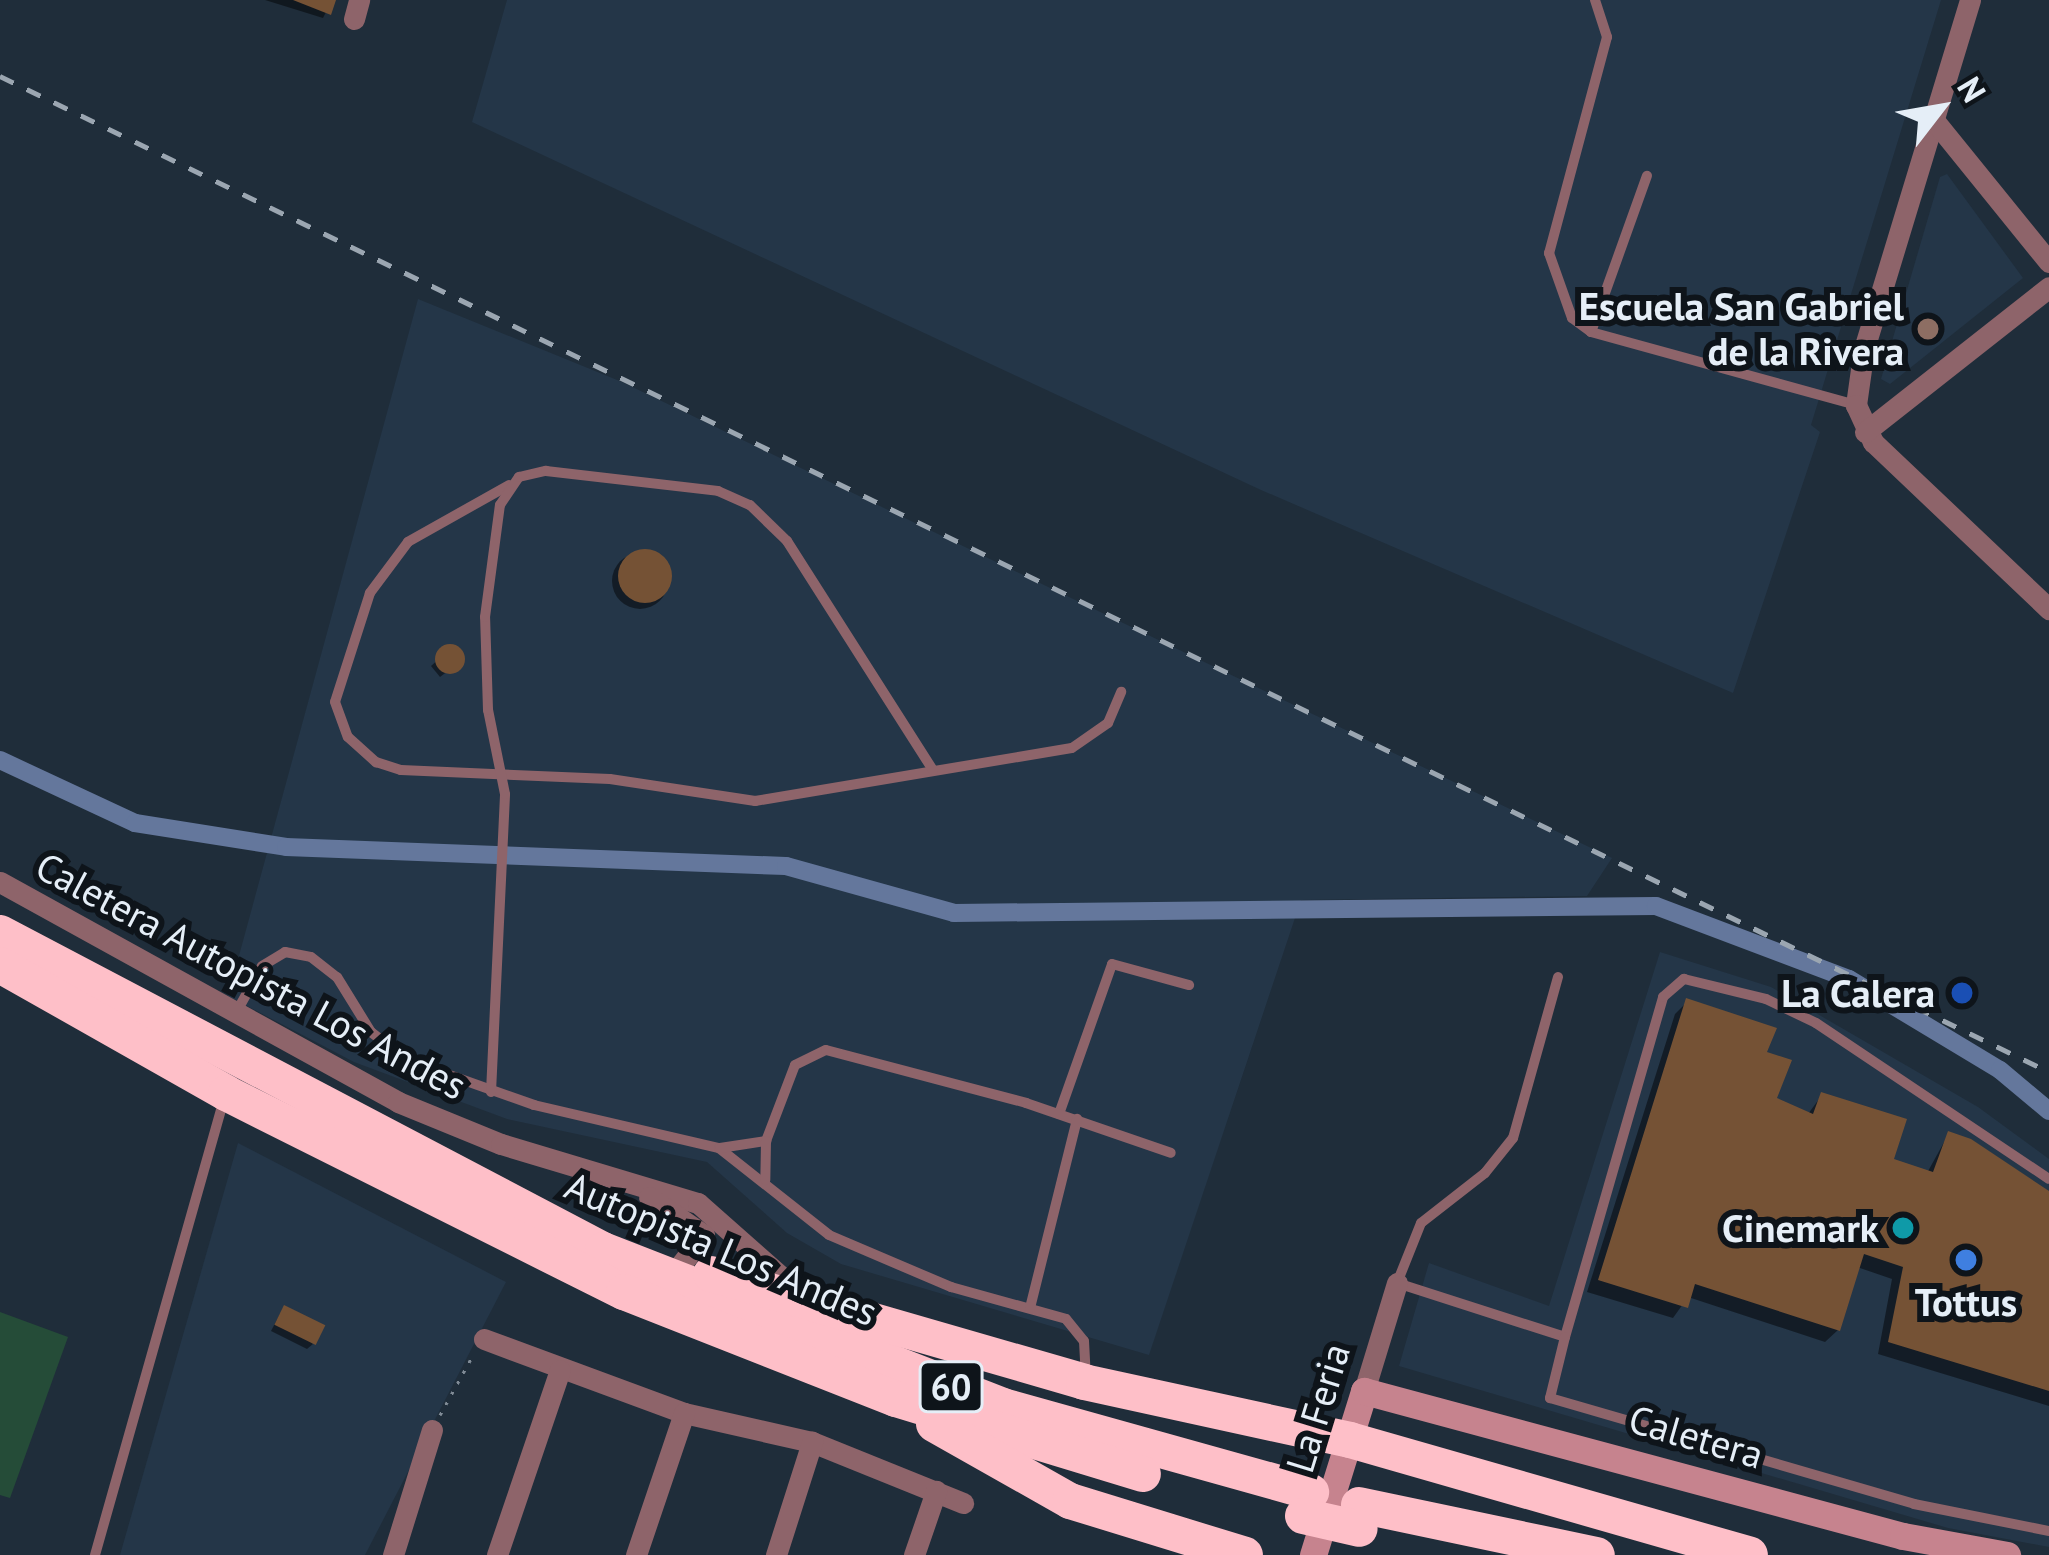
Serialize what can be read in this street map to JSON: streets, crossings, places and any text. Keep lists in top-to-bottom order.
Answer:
{
  "streets": {
    "highway": ["Autopista Los Andes", "60"],
    "main road": ["La Feria", "Caletera"],
    "street": ["Caletera Autopista Los Andes"]
  },
  "crossings": [
    ["La Feria", "Caletera"]
  ],
  "places": [
    "Escuela San Gabriel de la Rivera",
    "La Calera",
    "Cinemark",
    "Tottus"
  ],
  "north": "top right"
}
